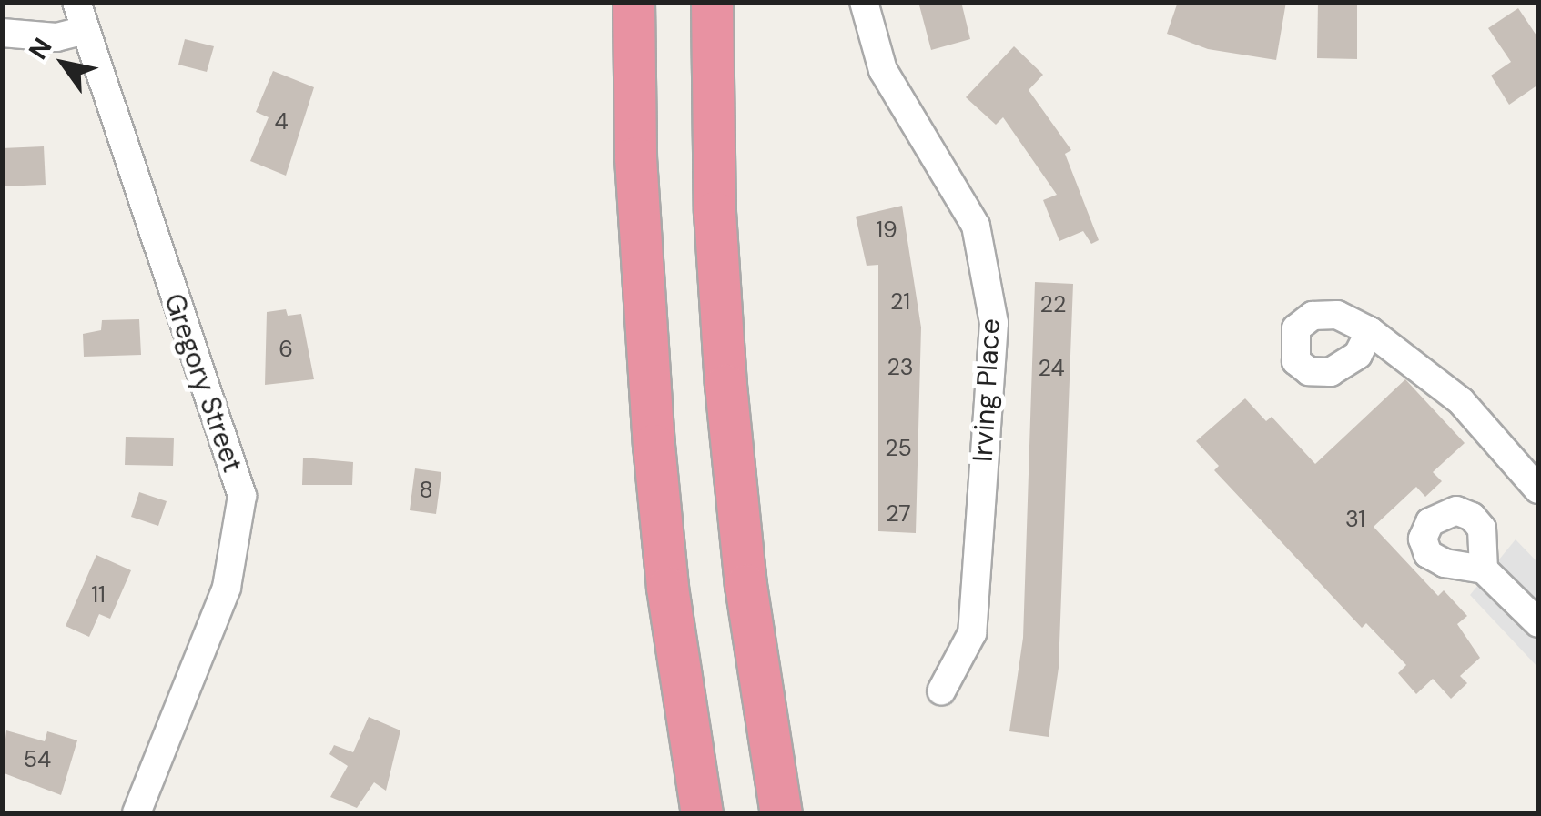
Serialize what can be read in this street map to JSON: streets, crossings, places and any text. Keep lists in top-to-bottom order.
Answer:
{
  "streets": {
    "street": ["Gregory Street", "Irving Place"]
  },
  "house_numbers": [
    "4",
    "19",
    "21",
    "22",
    "6",
    "23",
    "24",
    "25",
    "8",
    "27",
    "31",
    "11",
    "54"
  ],
  "north": "top left"
}
